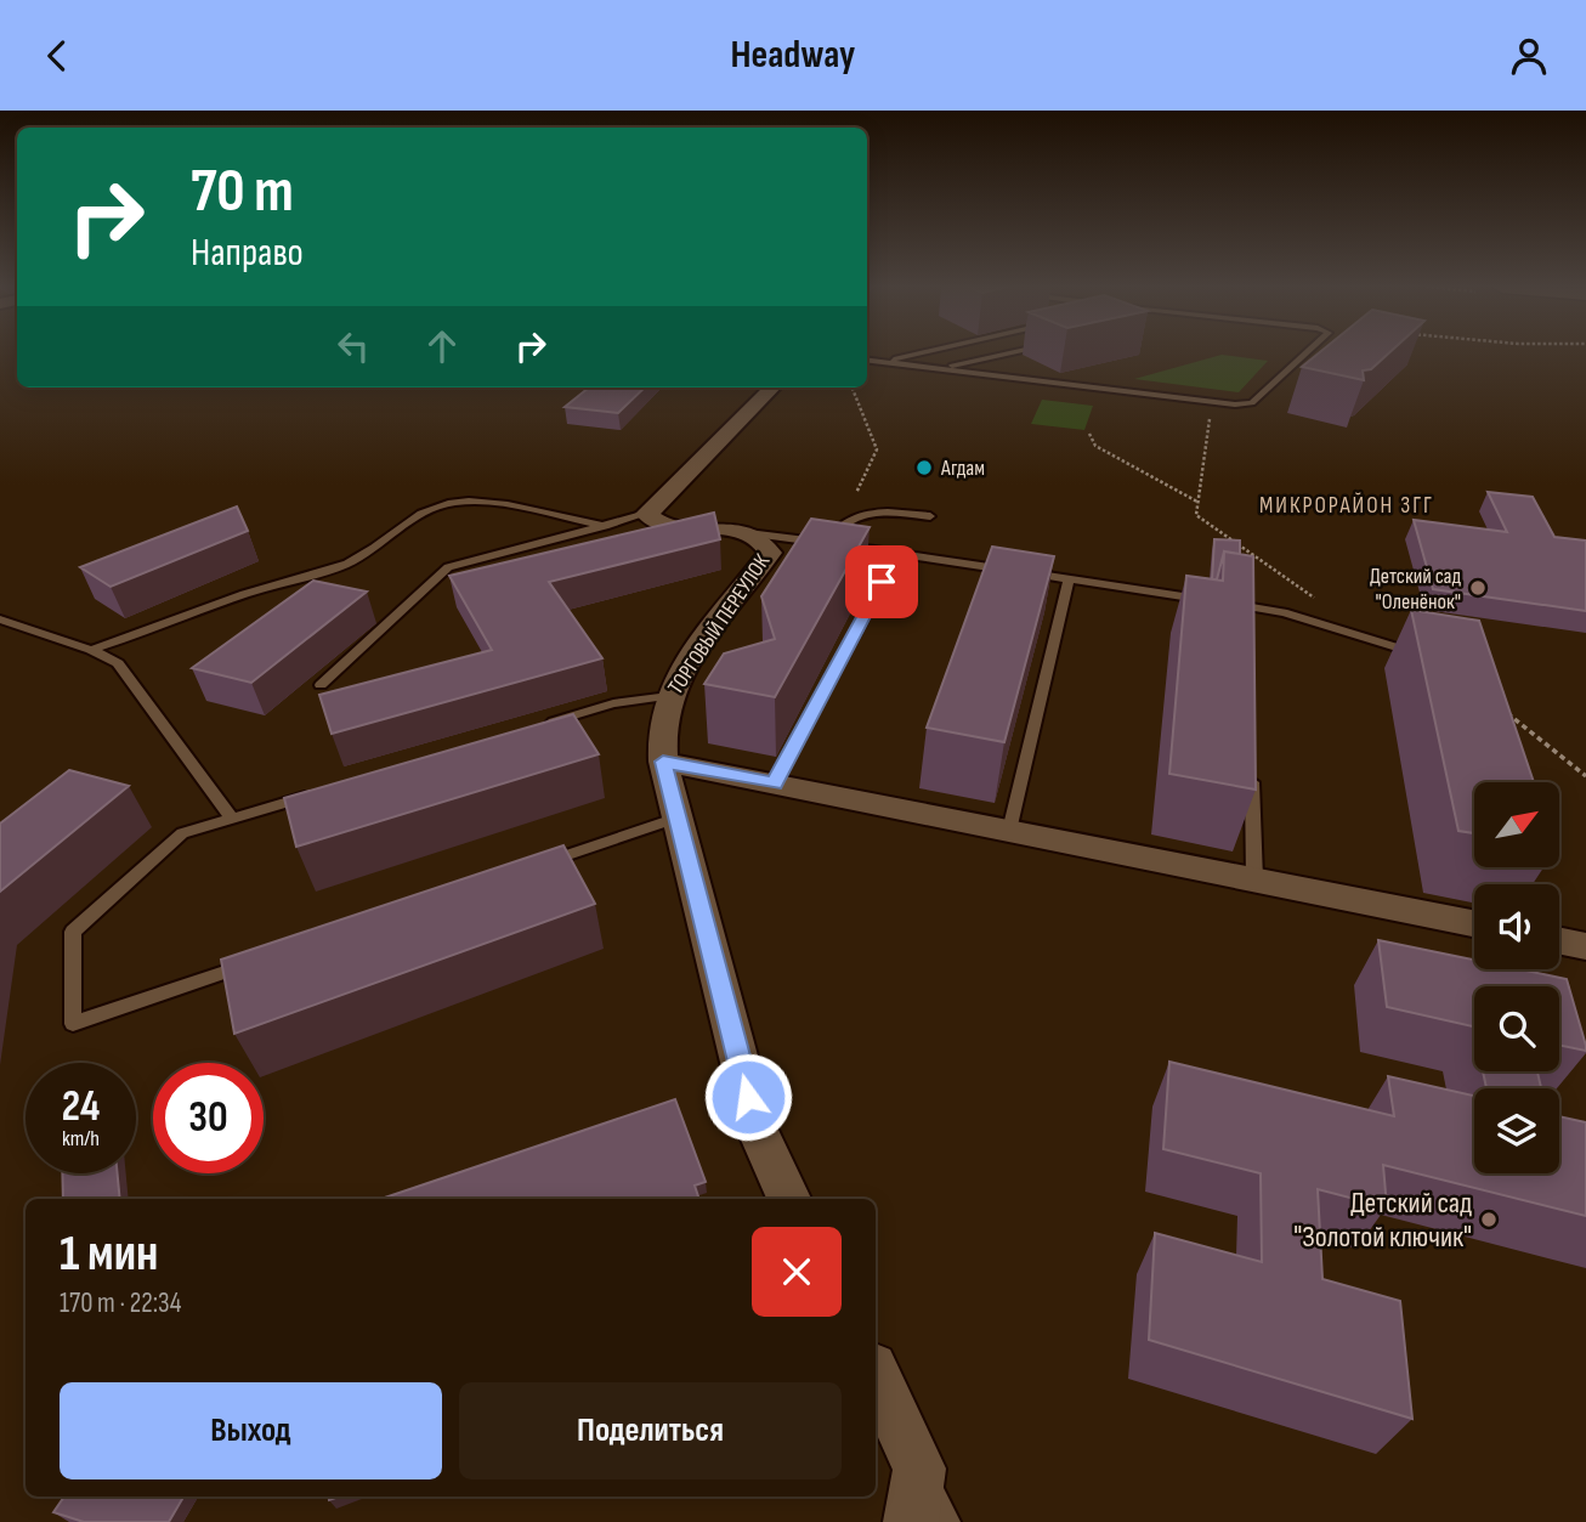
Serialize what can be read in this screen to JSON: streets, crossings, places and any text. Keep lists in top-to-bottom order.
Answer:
{
  "streets": {
    "street": ["ТОРГОВЫЙ ПЕРЕУЛОК"]
  },
  "districts": ["МИКРОРАЙОН 3ГГ"],
  "places": ["Агдам", "Детский сад \"Оленёнок\"", "Детский сад \"Золотой ключик\""],
  "north": "top right",
  "page": {
    "header": "Headway",
    "turn": ["70 m", "Направо"],
    "speed": "24 km/h",
    "limit": "30",
    "heading": ["1 мин", "170 m · 22:34"],
    "buttons": ["Выход", "Поделиться"]
  }
}
